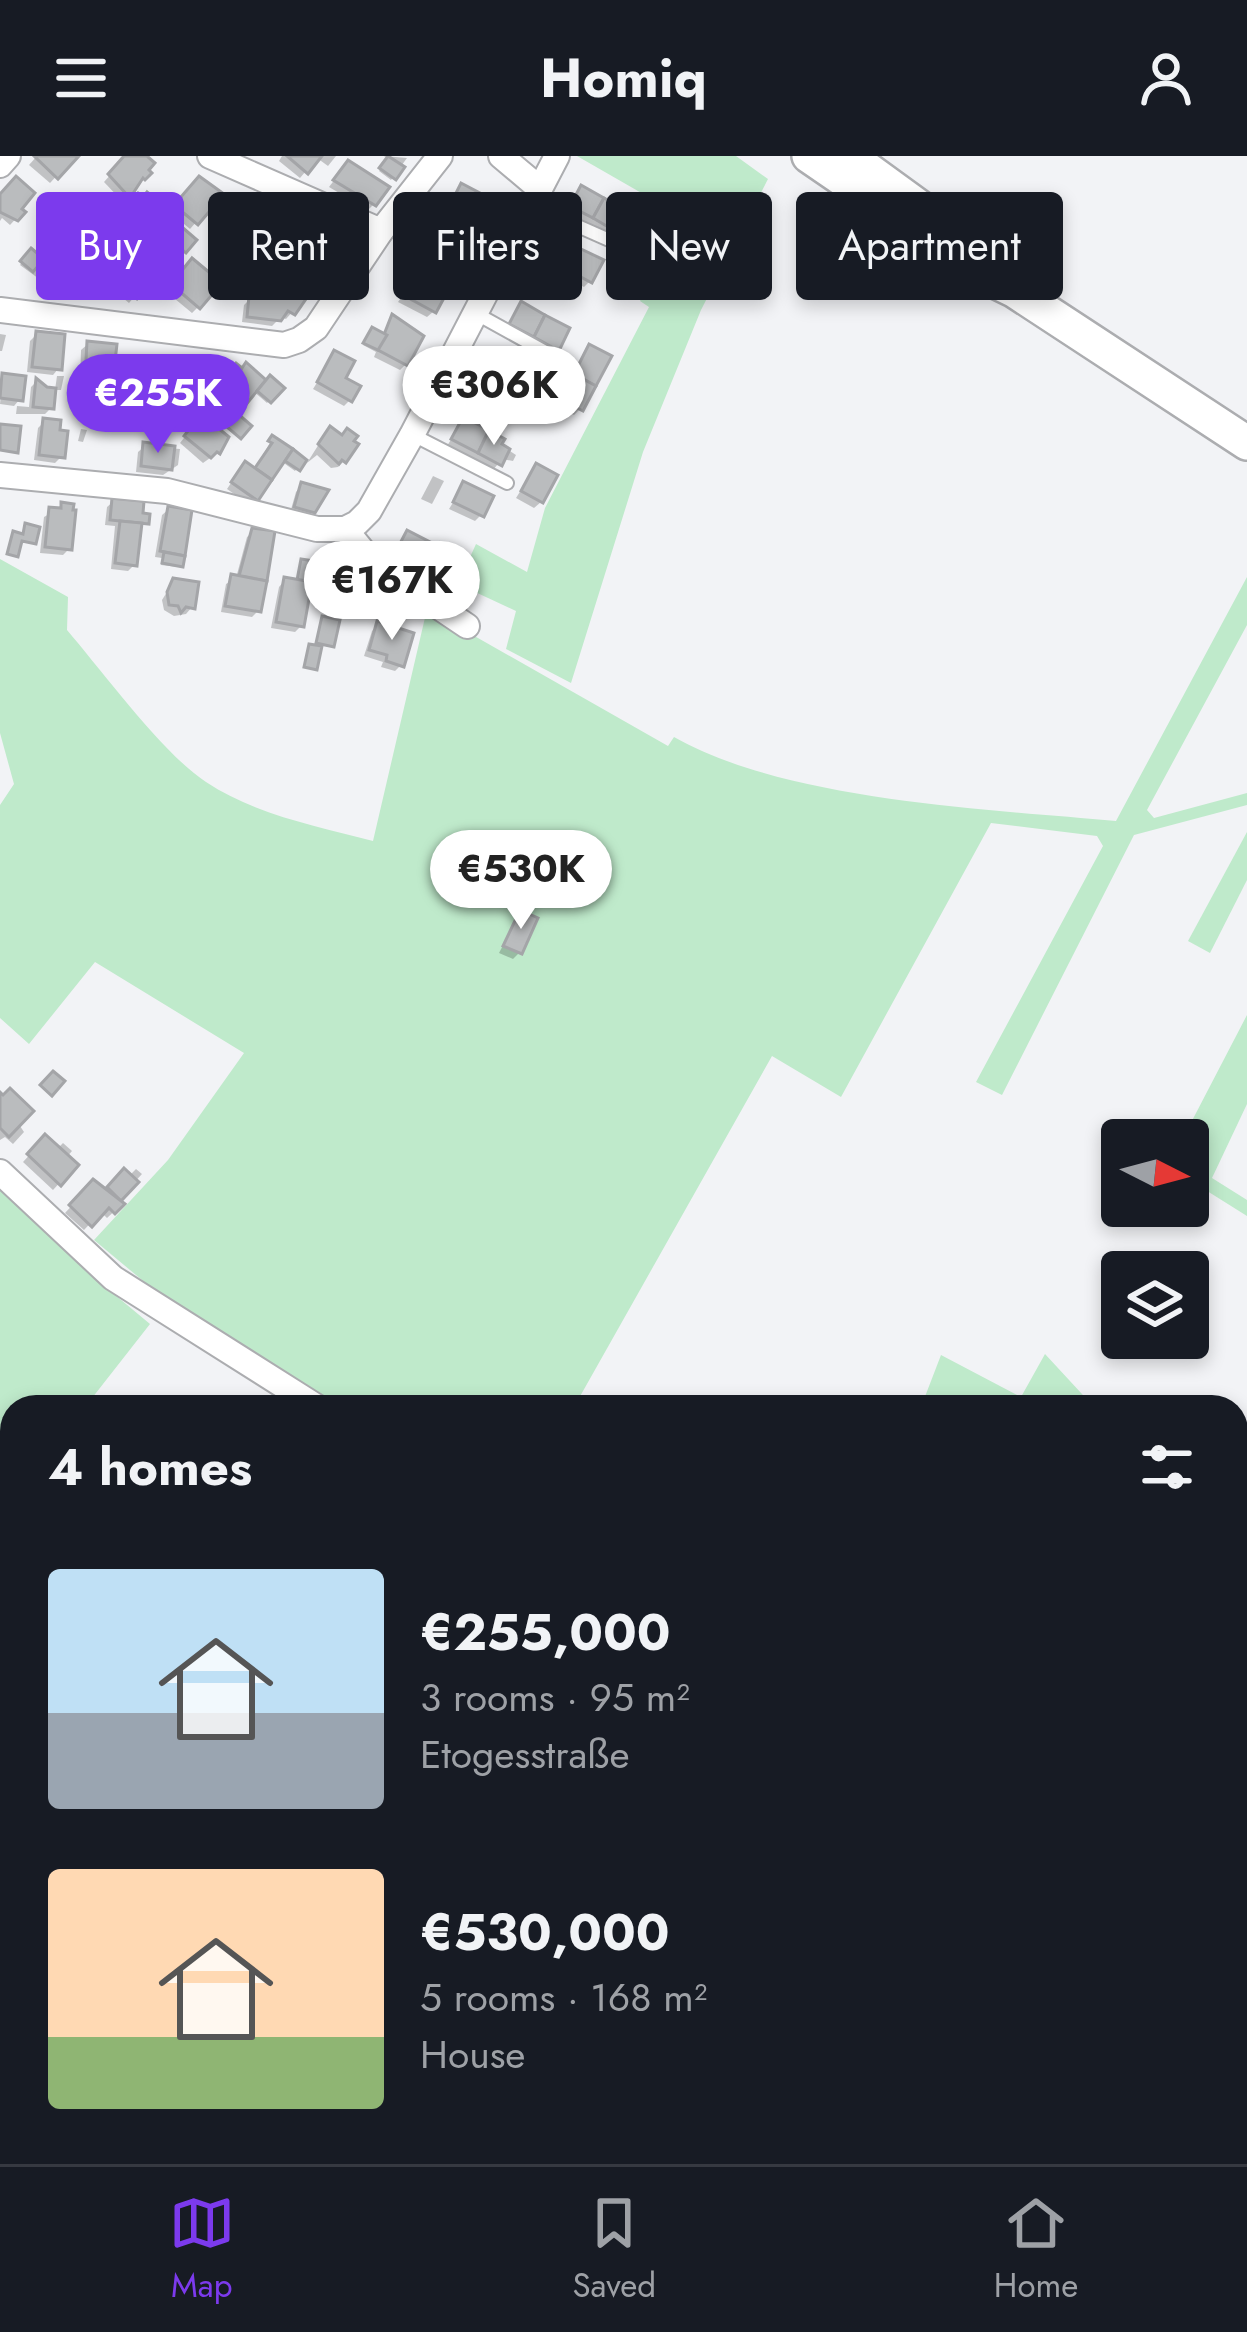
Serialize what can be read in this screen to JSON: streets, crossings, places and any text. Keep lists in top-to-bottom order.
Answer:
{
  "north": "right",
  "page": {
    "header": "Homiq",
    "chip": [
      "Buy",
      "Rent",
      "Filters",
      "New",
      "Apartment"
    ],
    "price": [
      "€306K",
      "€255K",
      "€167K",
      "€530K"
    ],
    "heading": "4 homes",
    "list": [
      {
        "name": "€255,000",
        "note": "3 rooms · 95 m² · Etogesstraße"
      },
      {
        "name": "€530,000",
        "note": "5 rooms · 168 m² · House"
      }
    ],
    "tabs": ["Map", "Saved", "Home"]
  }
}
